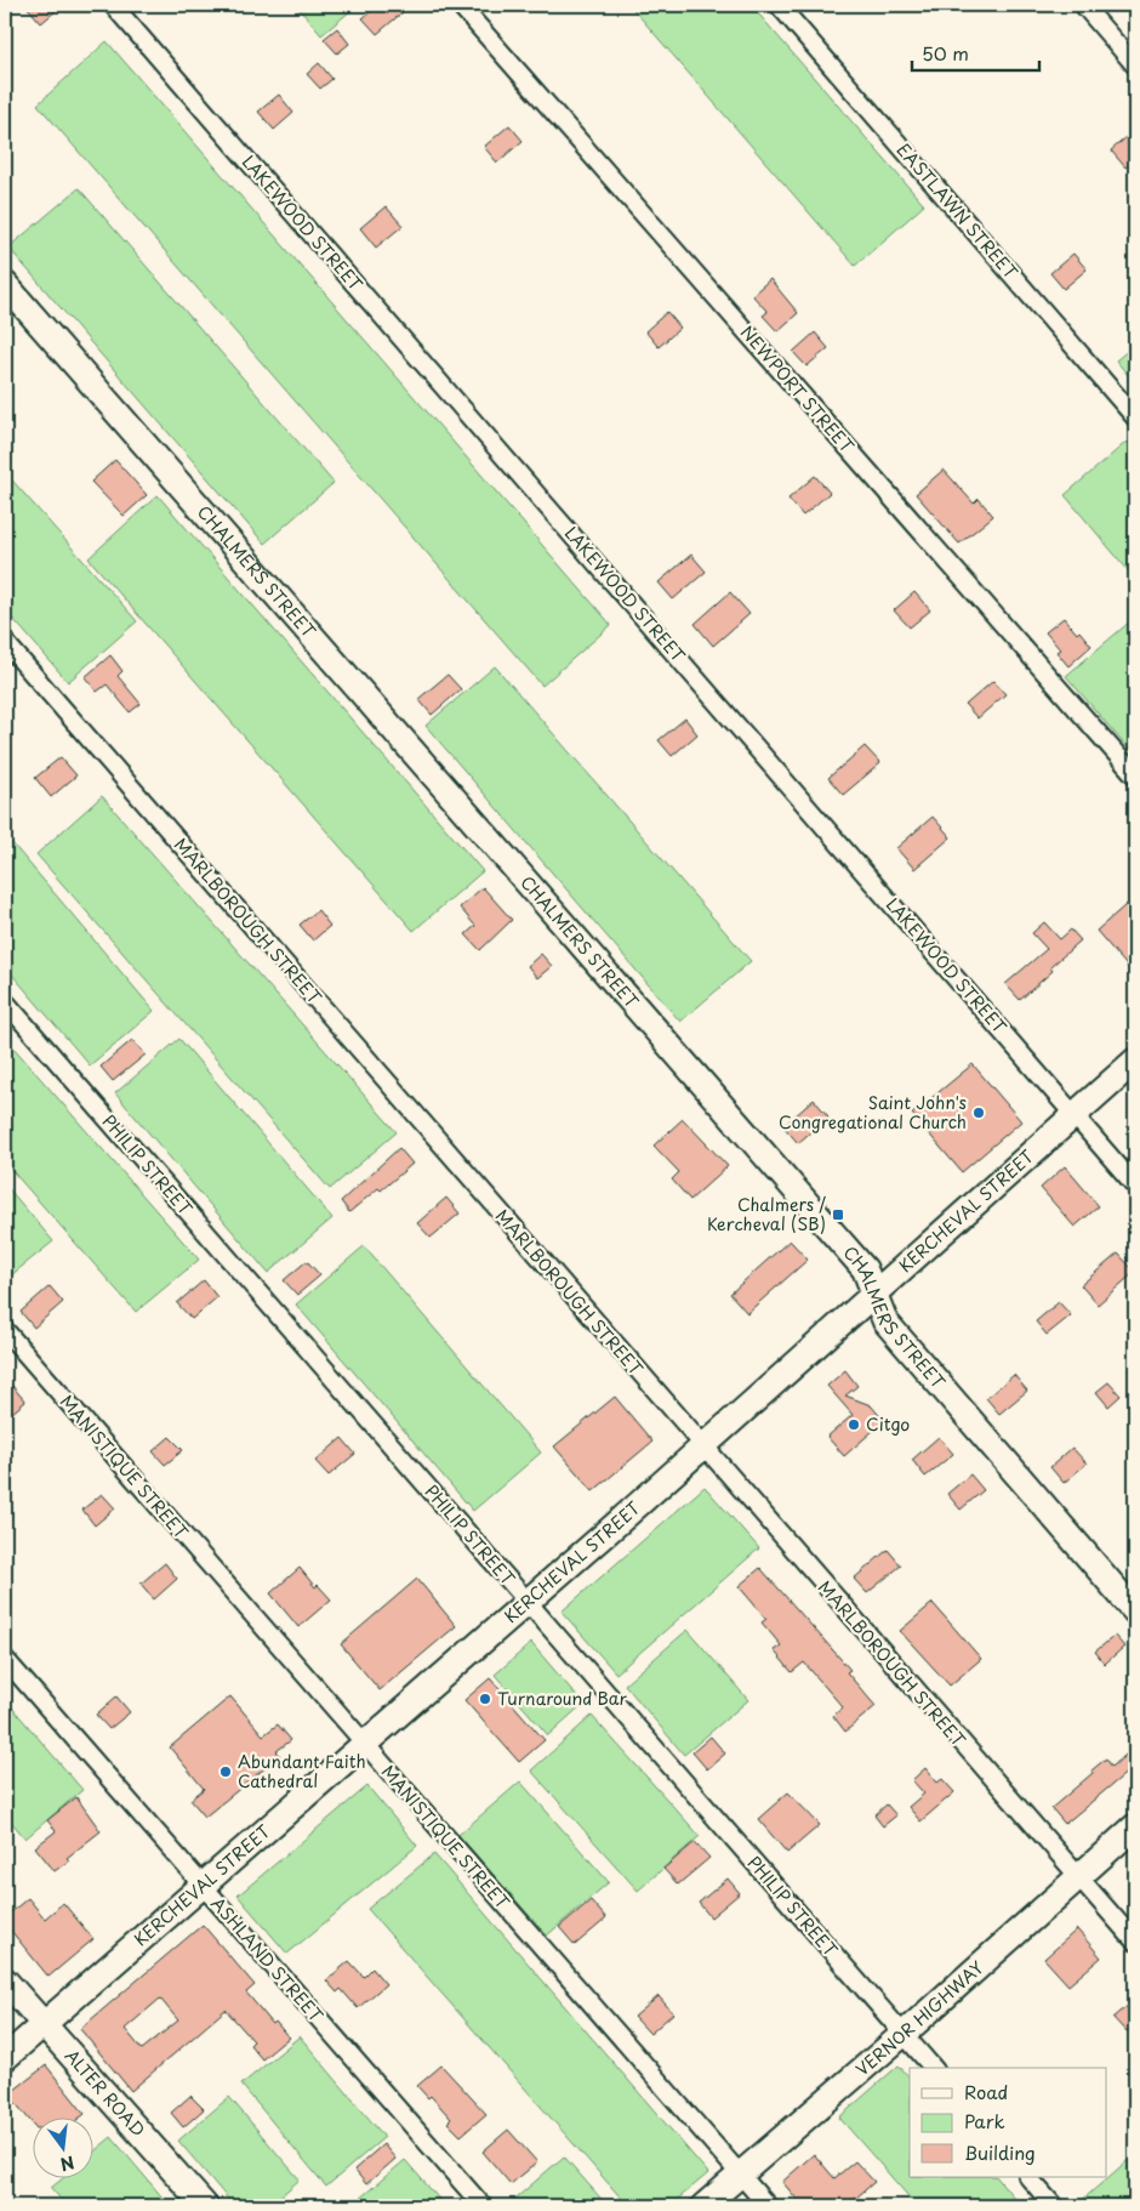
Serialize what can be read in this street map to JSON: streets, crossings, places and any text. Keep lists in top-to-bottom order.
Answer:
{
  "streets": {
    "street": [
      "EASTLAWN STREET",
      "LAKEWOOD STREET",
      "NEWPORT STREET",
      "CHALMERS STREET",
      "MARLBOROUGH STREET",
      "PHILIP STREET",
      "KERCHEVAL STREET",
      "MANISTIQUE STREET",
      "ASHLAND STREET",
      "VERNOR HIGHWAY",
      "ALTER ROAD"
    ]
  },
  "crossings": [
    ["LAKEWOOD STREET", "KERCHEVAL STREET"],
    ["CHALMERS STREET", "KERCHEVAL STREET"],
    ["MARLBOROUGH STREET", "KERCHEVAL STREET"],
    ["MARLBOROUGH STREET", "VERNOR HIGHWAY"],
    ["PHILIP STREET", "KERCHEVAL STREET"],
    ["PHILIP STREET", "VERNOR HIGHWAY"],
    ["KERCHEVAL STREET", "MANISTIQUE STREET"],
    ["KERCHEVAL STREET", "ASHLAND STREET"],
    ["KERCHEVAL STREET", "ALTER ROAD"],
    ["MANISTIQUE STREET", "VERNOR HIGHWAY"]
  ],
  "places": {
    "other": [
      "Saint John's Congregational Church",
      "Citgo",
      "Turnaround Bar",
      "Abundant Faith Cathedral"
    ],
    "transit": ["Chalmers / Kercheval (SB)"]
  },
  "legend": ["Road", "Park", "Building"],
  "scale_bar": "50 m",
  "north": "bottom"
}
